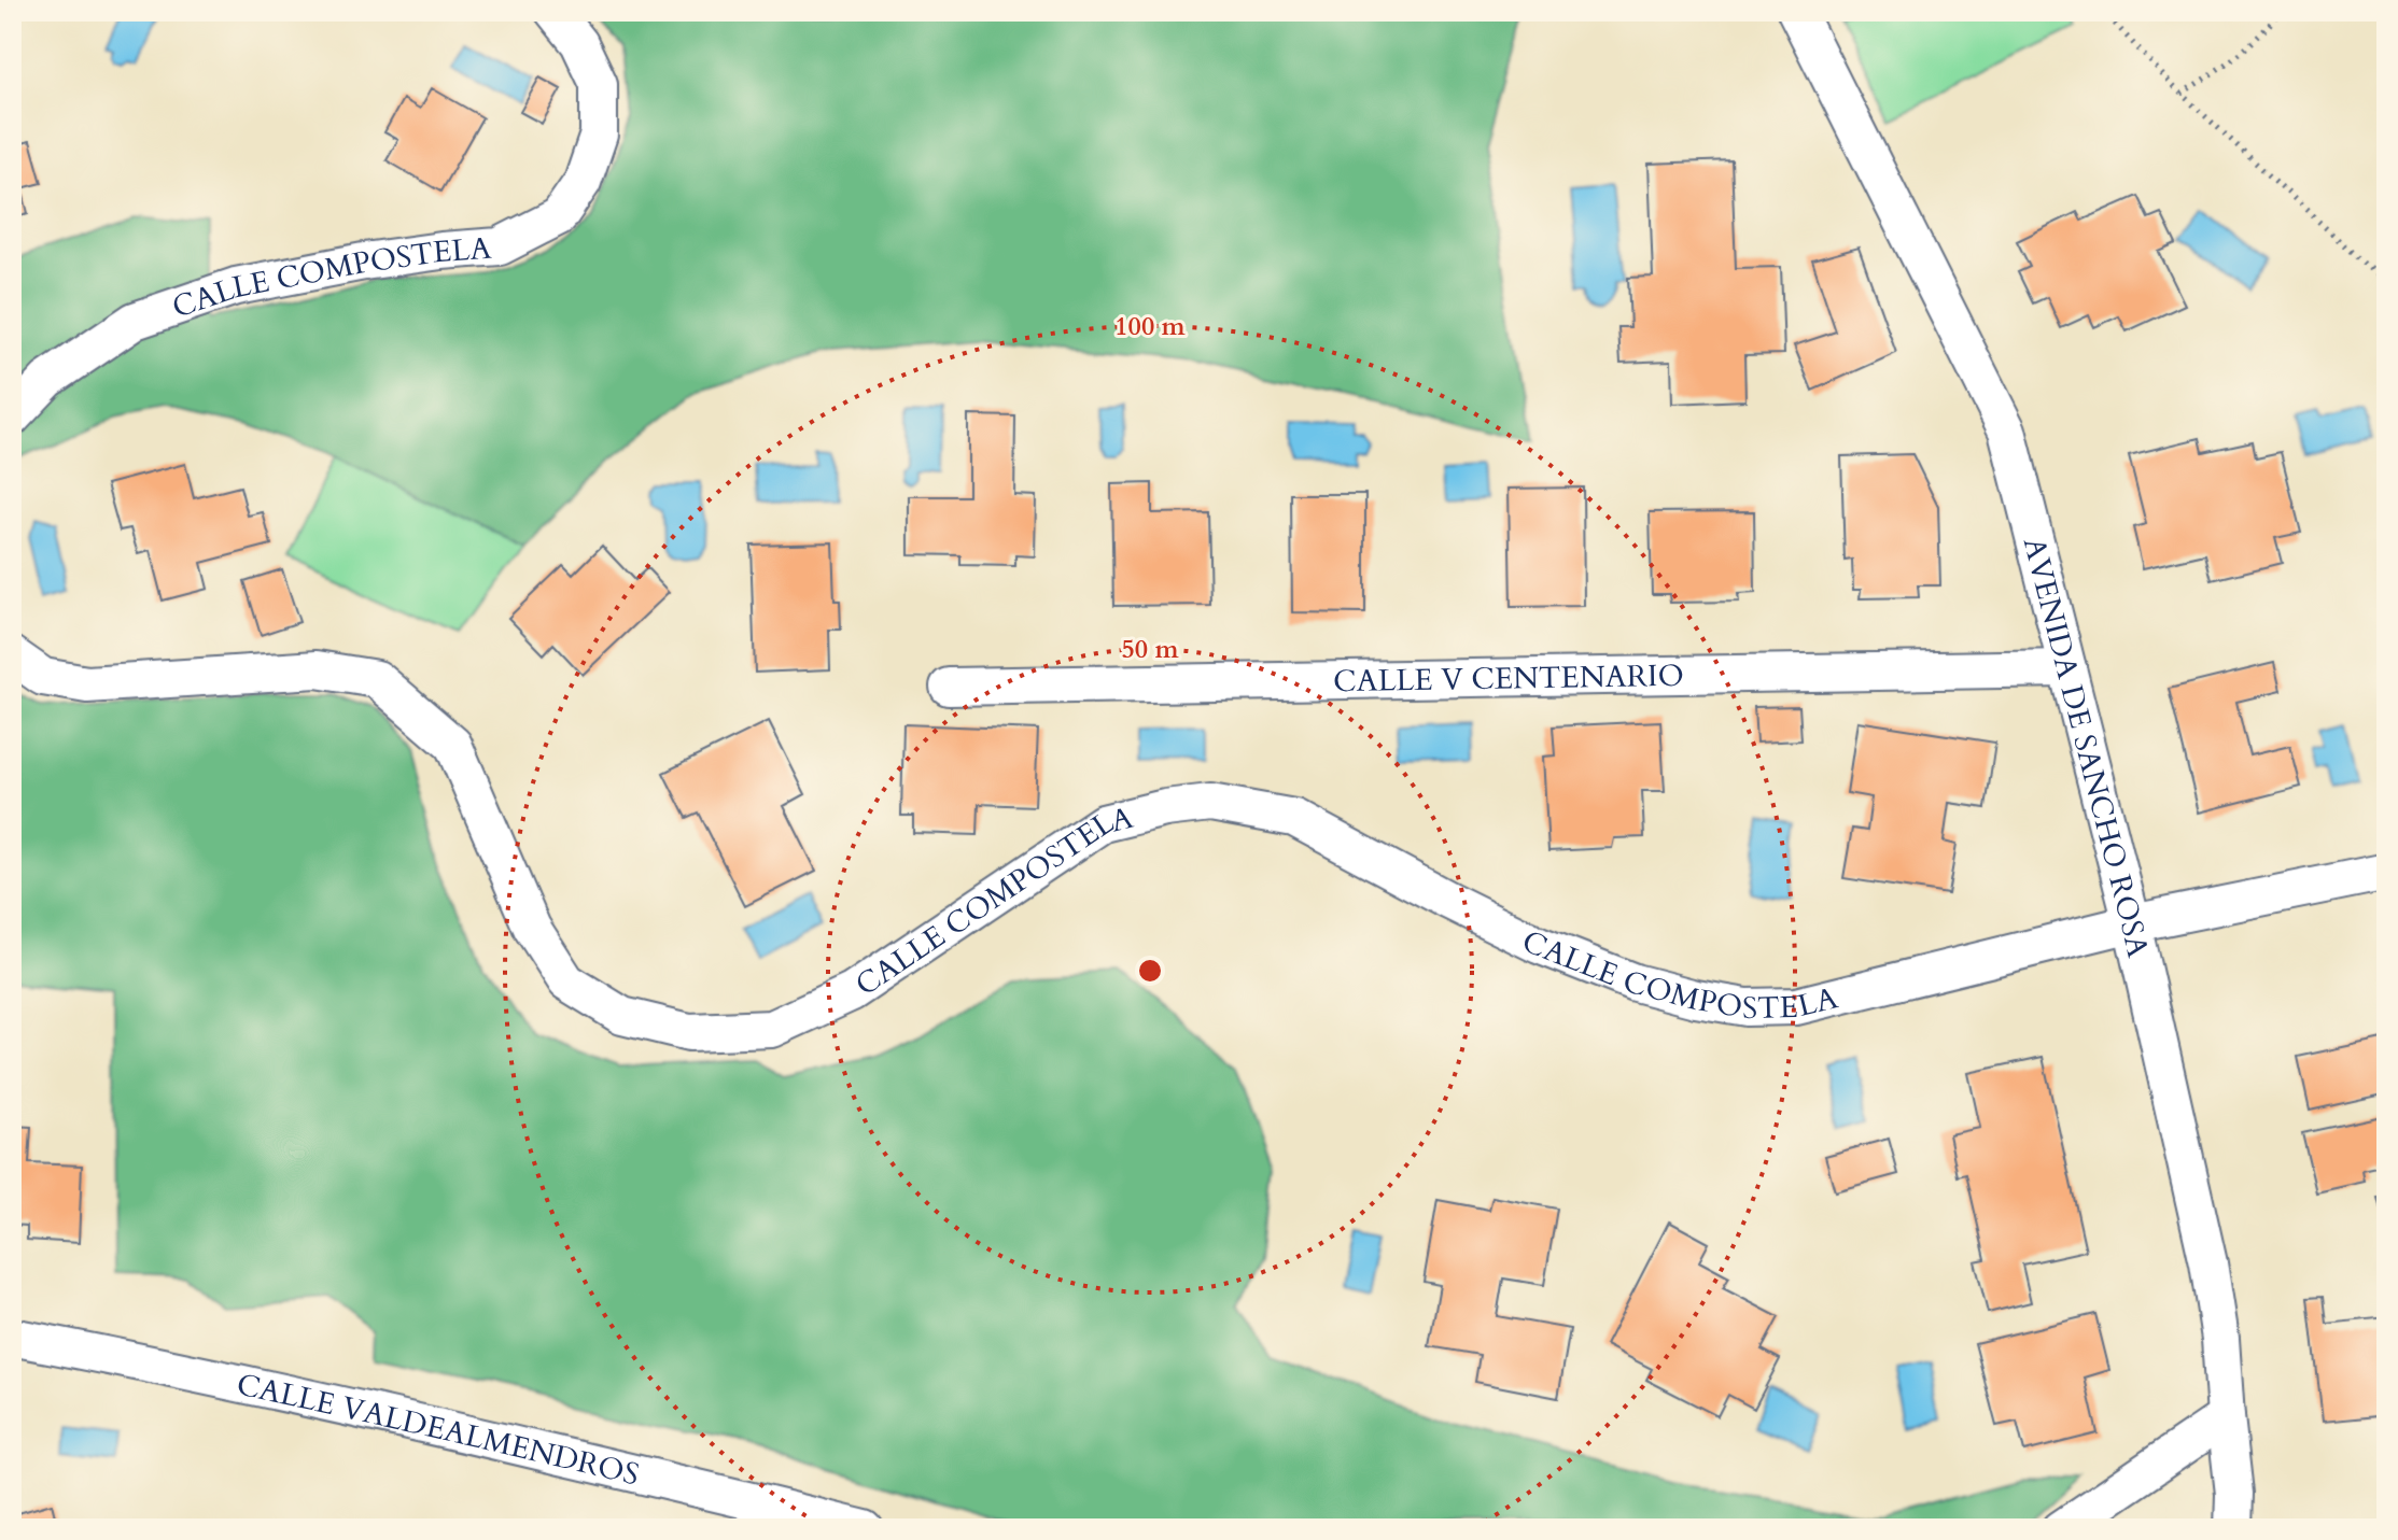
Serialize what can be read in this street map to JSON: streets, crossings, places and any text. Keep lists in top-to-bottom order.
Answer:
{
  "streets": {
    "street": [
      "CALLE COMPOSTELA",
      "CALLE V CENTENARIO",
      "AVENIDA DE SANCHO ROSA",
      "CALLE VALDEALMENDROS"
    ]
  },
  "crossings": [
    ["CALLE COMPOSTELA", "AVENIDA DE SANCHO ROSA"],
    ["CALLE V CENTENARIO", "AVENIDA DE SANCHO ROSA"]
  ],
  "rings": ["100 m", "50 m"]
}
